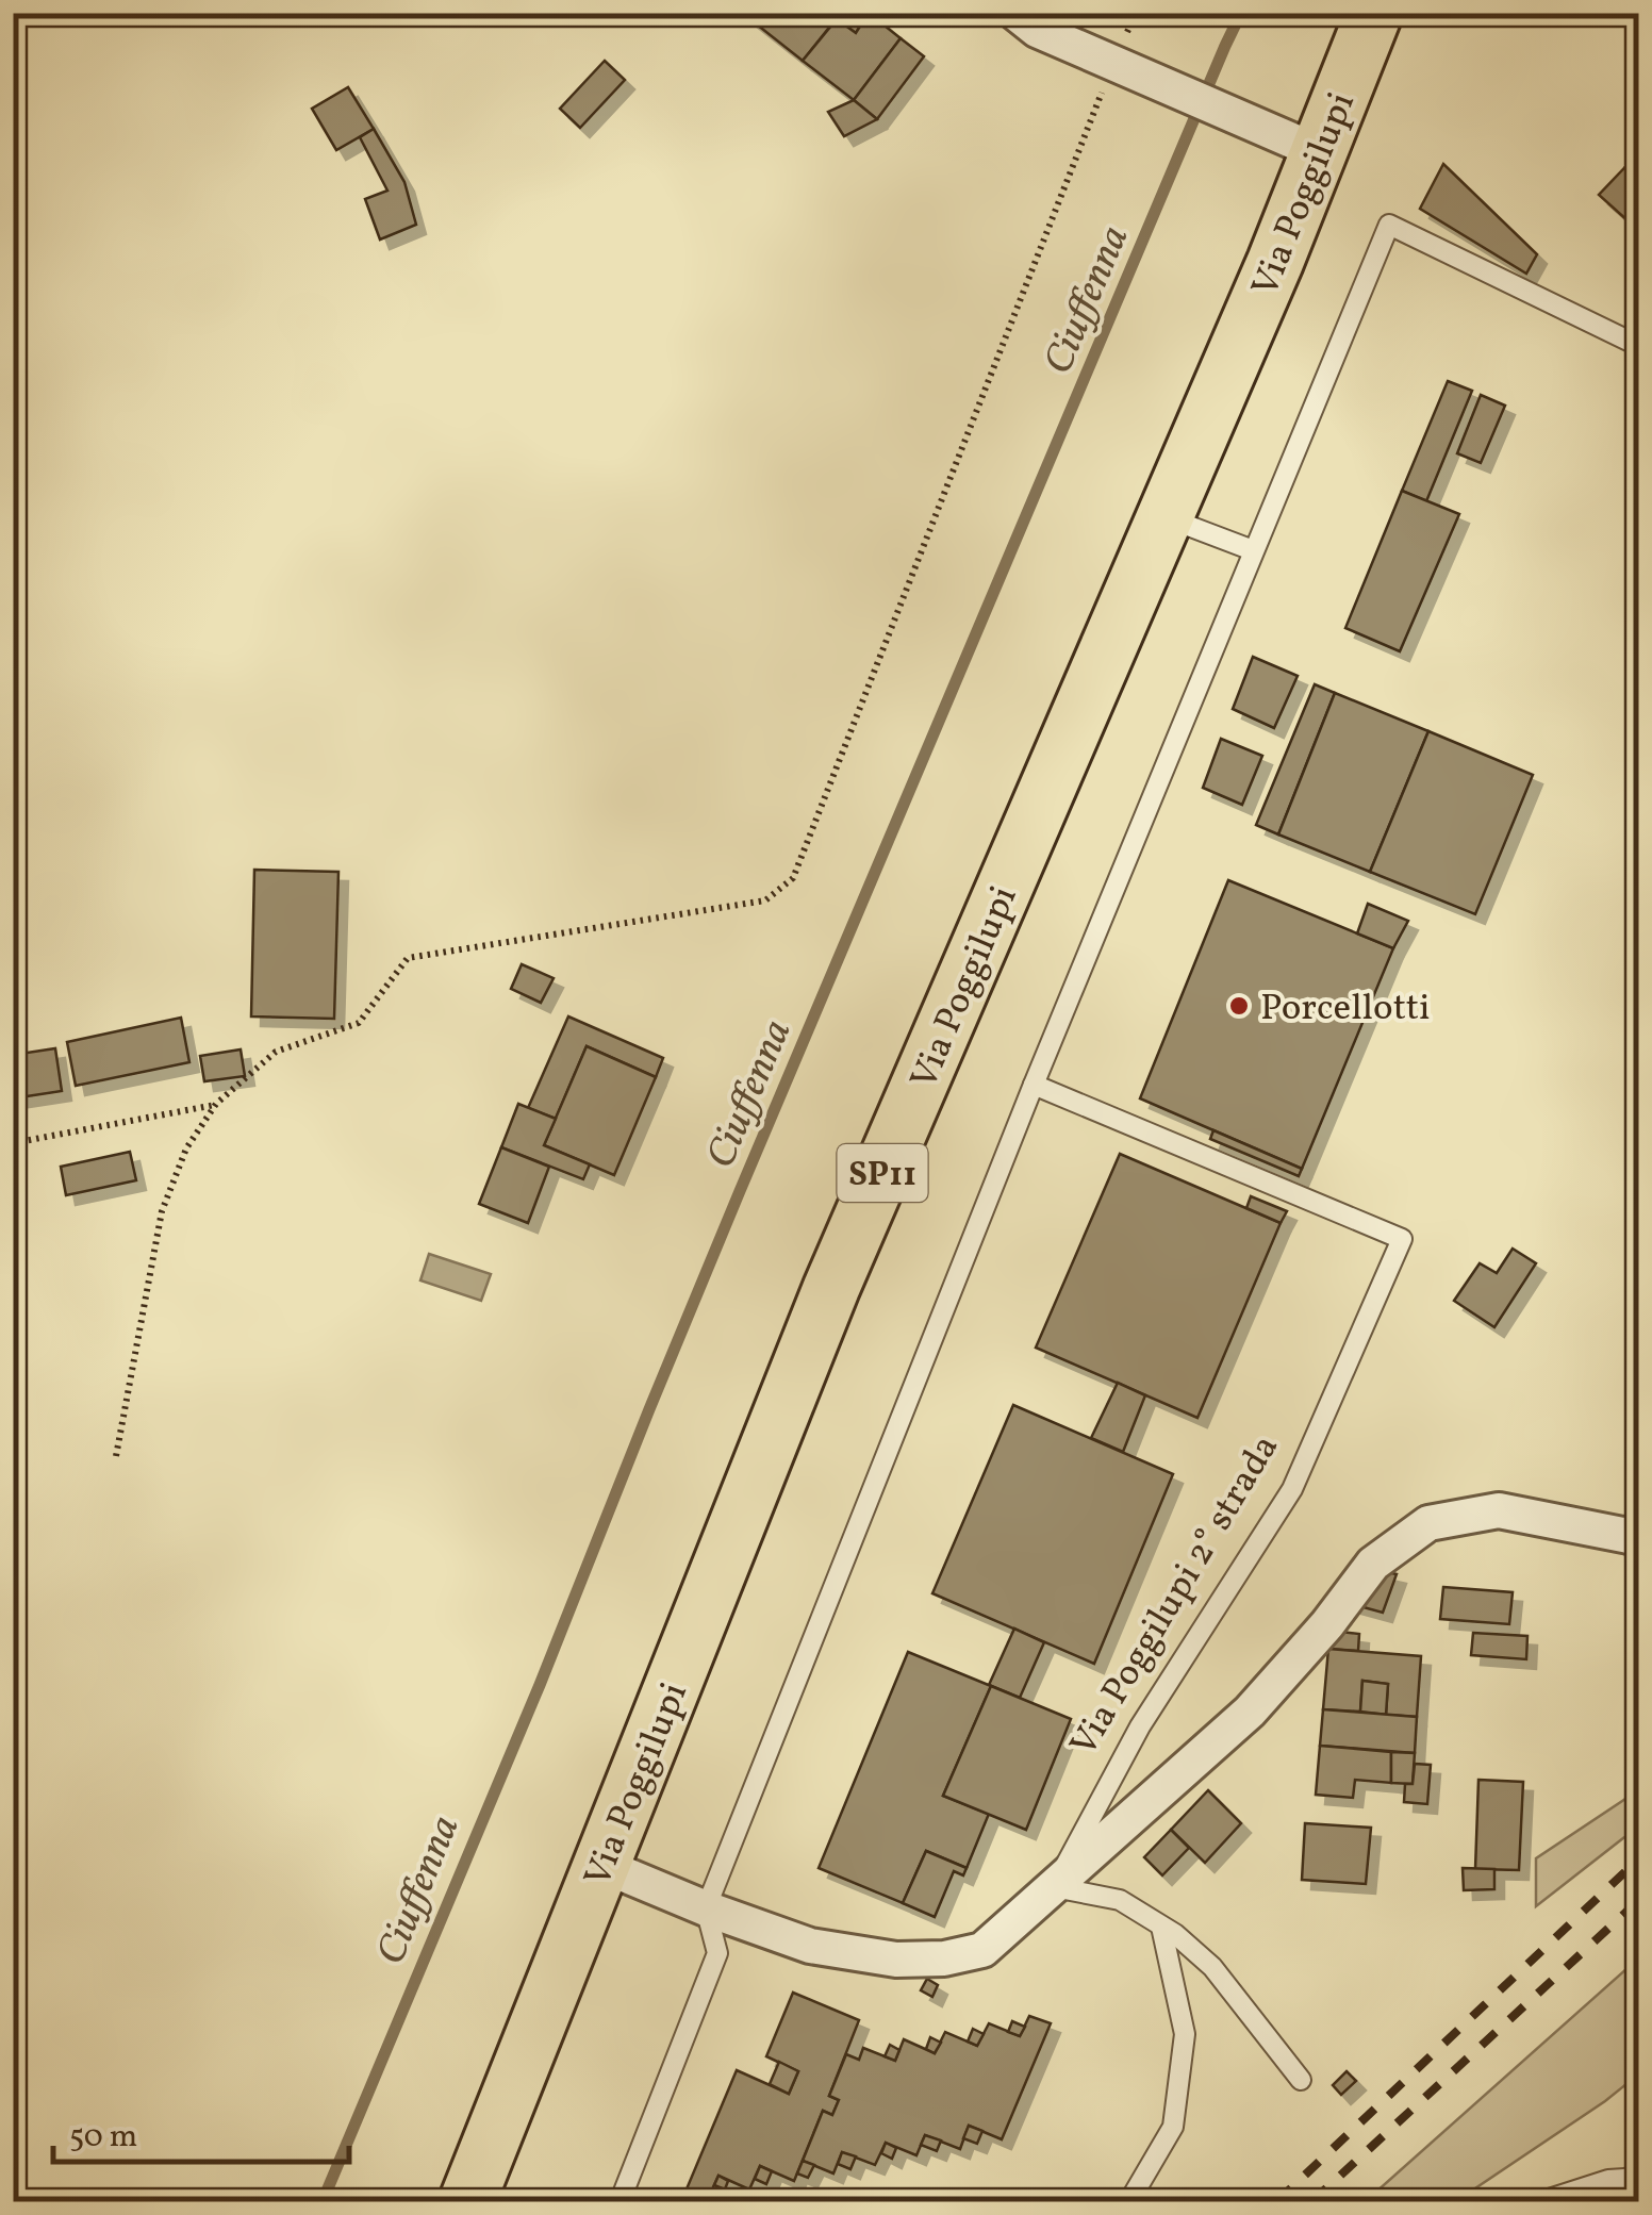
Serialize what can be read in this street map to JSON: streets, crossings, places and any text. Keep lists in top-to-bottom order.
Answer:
{
  "streets": {
    "main road": ["Via Poggilupi", "SP11"],
    "street": ["Via Poggilupi 2° strada"]
  },
  "crossings": [
    ["Via Poggilupi", "Via Poggilupi 2° strada"]
  ],
  "water": ["Ciuffenna"],
  "places": ["Porcellotti"],
  "scale_bar": "50 m"
}
